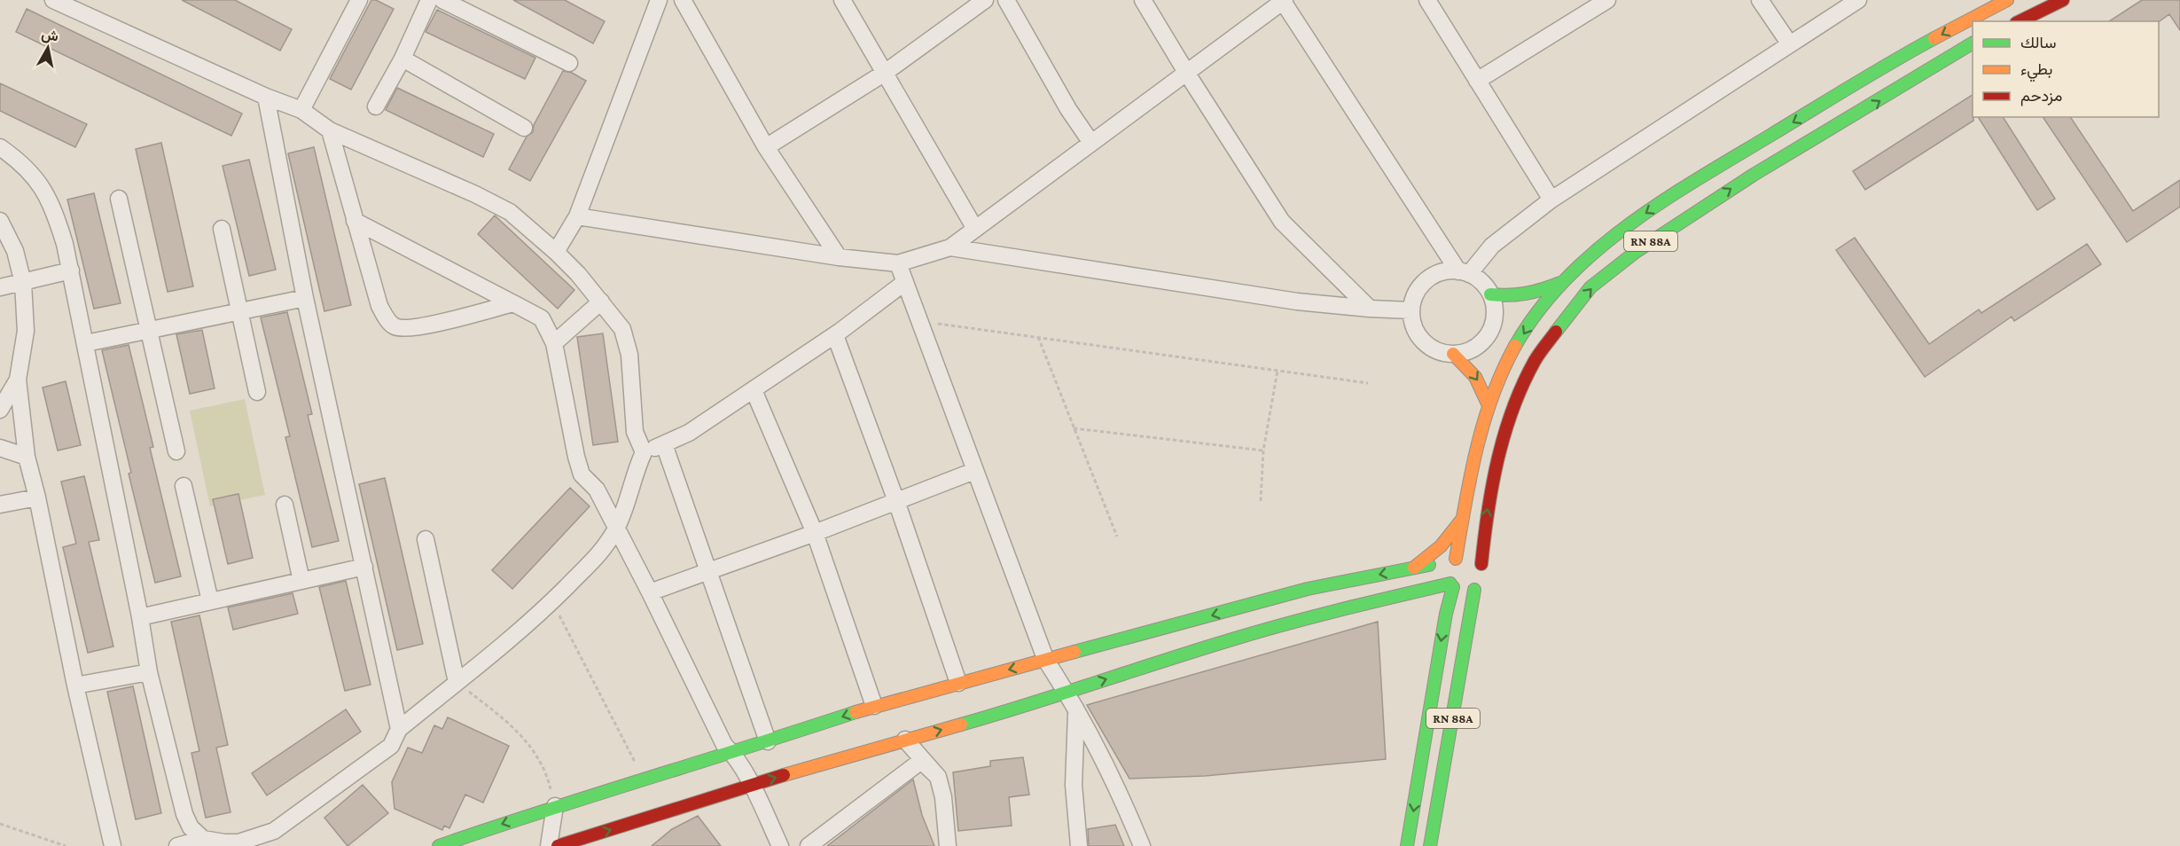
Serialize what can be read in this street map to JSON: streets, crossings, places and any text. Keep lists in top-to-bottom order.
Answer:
{
  "streets": {
    "main road": ["RN 88A"]
  },
  "legend": ["سالك", "بطيء", "مزدحم"],
  "north": "top"
}
